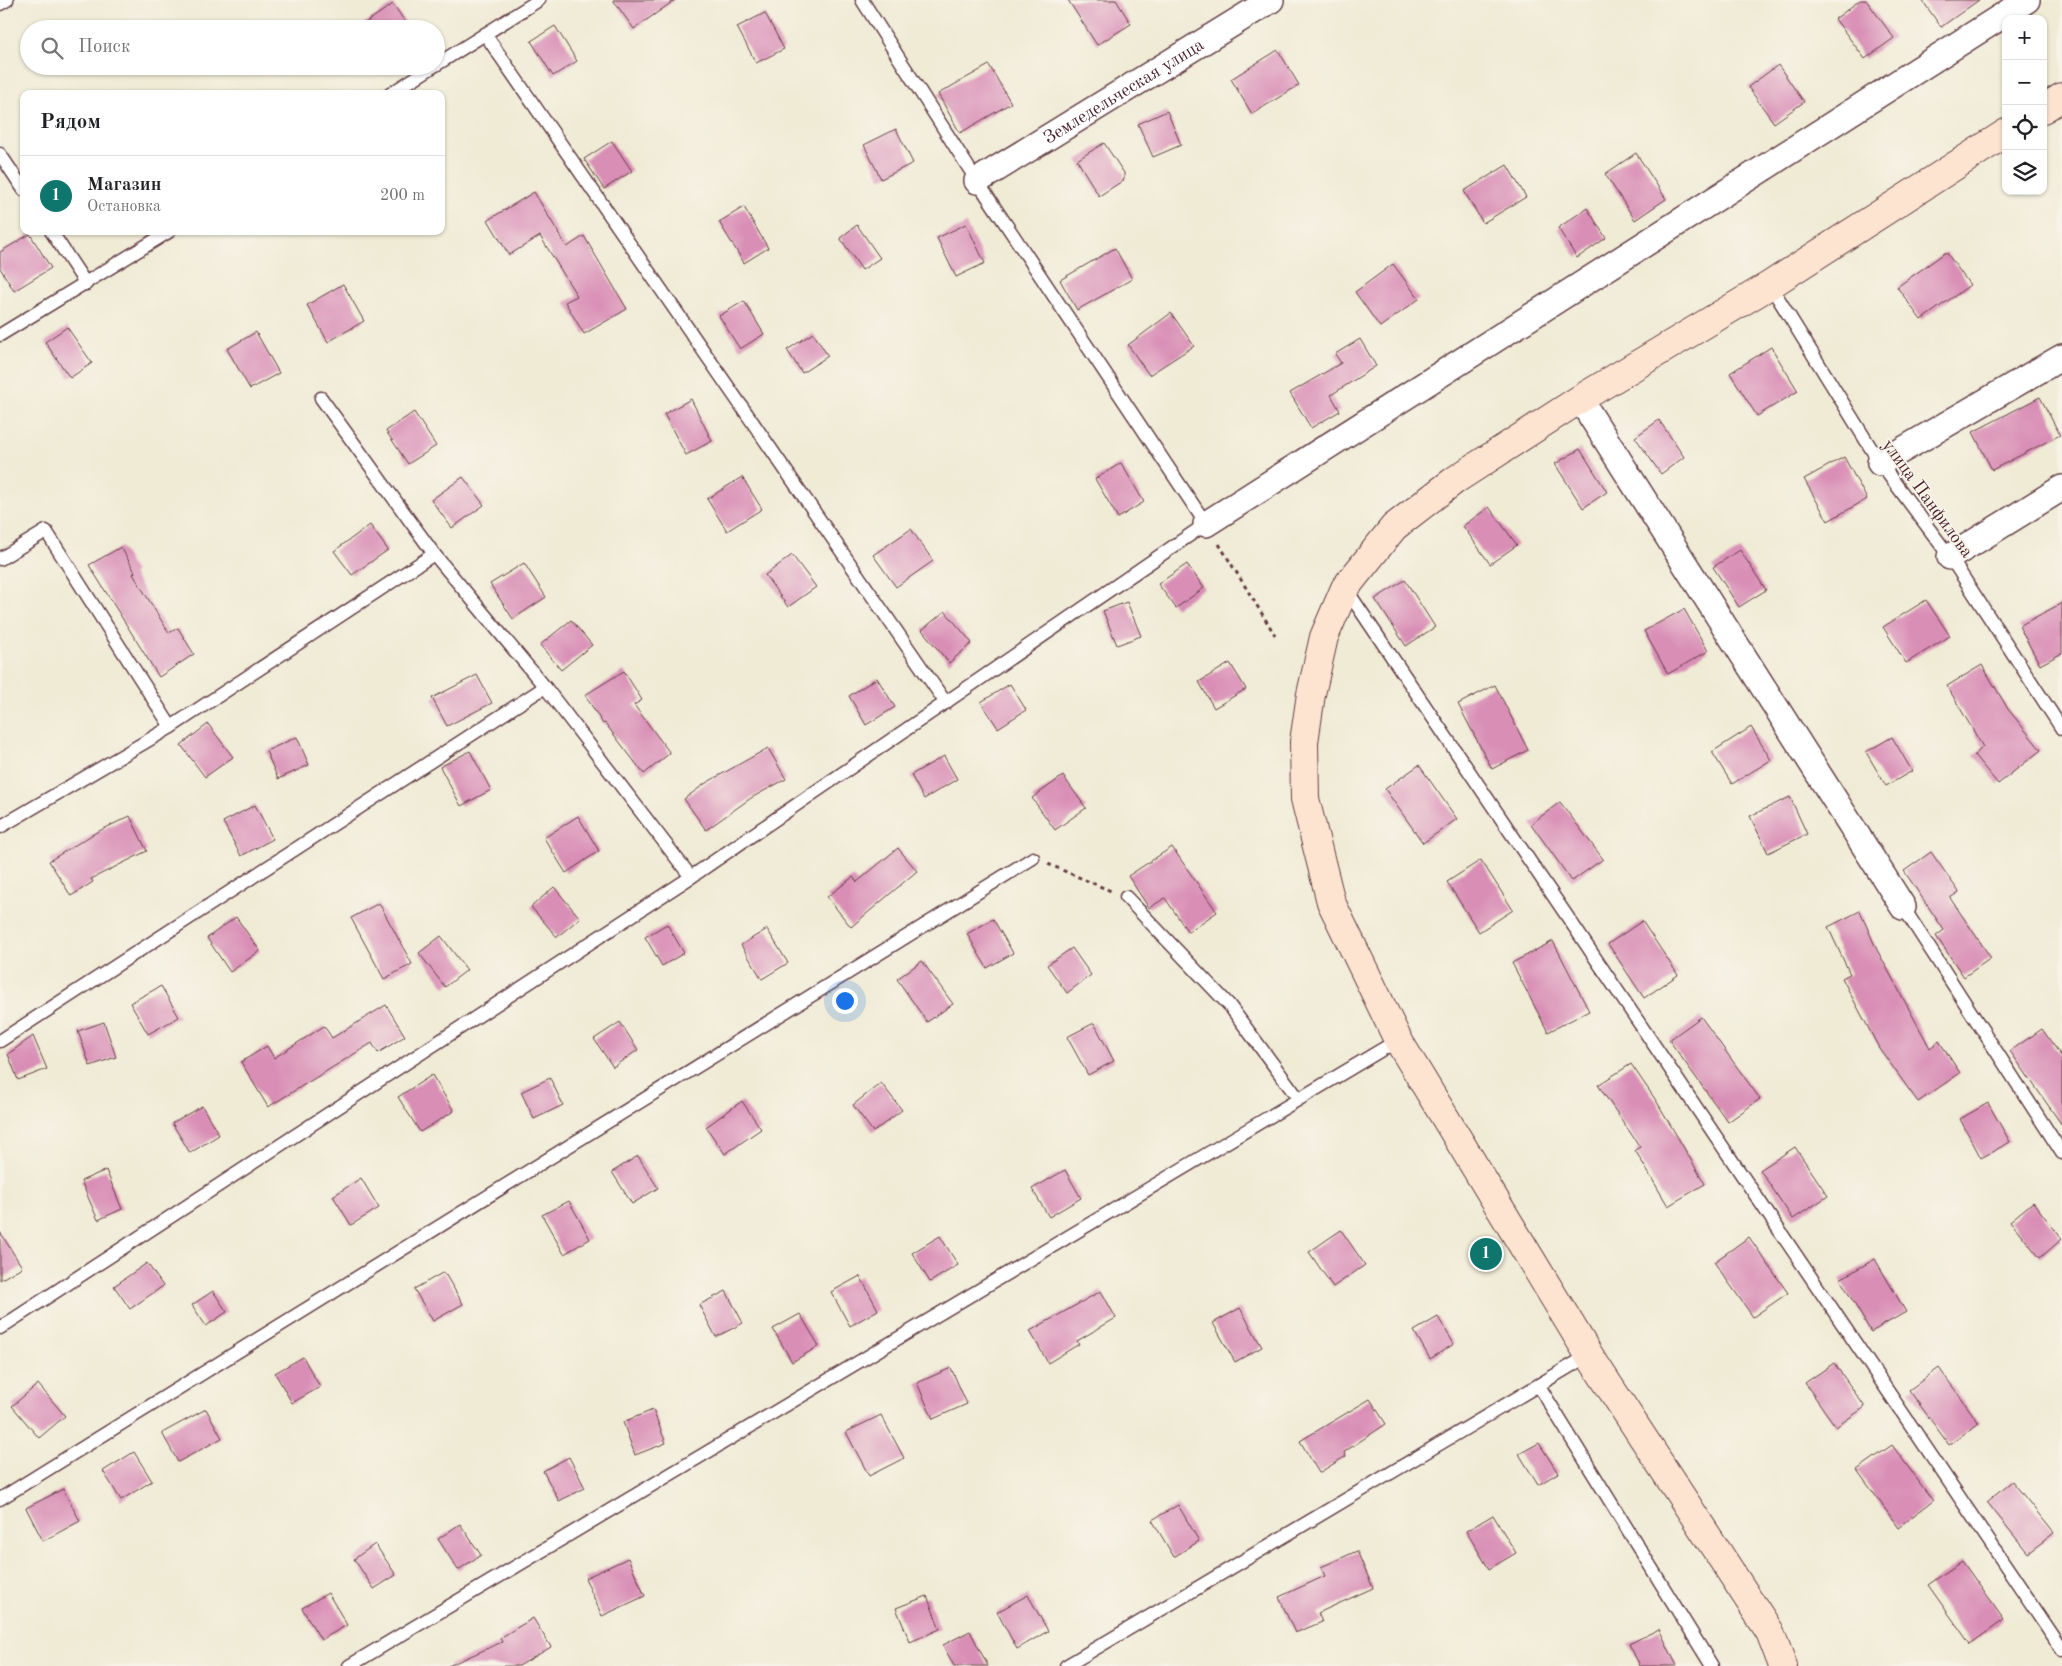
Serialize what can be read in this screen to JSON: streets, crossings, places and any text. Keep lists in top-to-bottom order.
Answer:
{
  "streets": {
    "street": ["Земледельческая улица"],
    "lane": ["улица Панфилова"]
  },
  "page": {
    "map_buttons": ["+", "−"],
    "search": "Поиск",
    "heading": "Рядом",
    "list": [
      {
        "mark": "1",
        "name": "Магазин",
        "note": "Остановка",
        "value": "200 m"
      }
    ],
    "pins": "1"
  }
}
